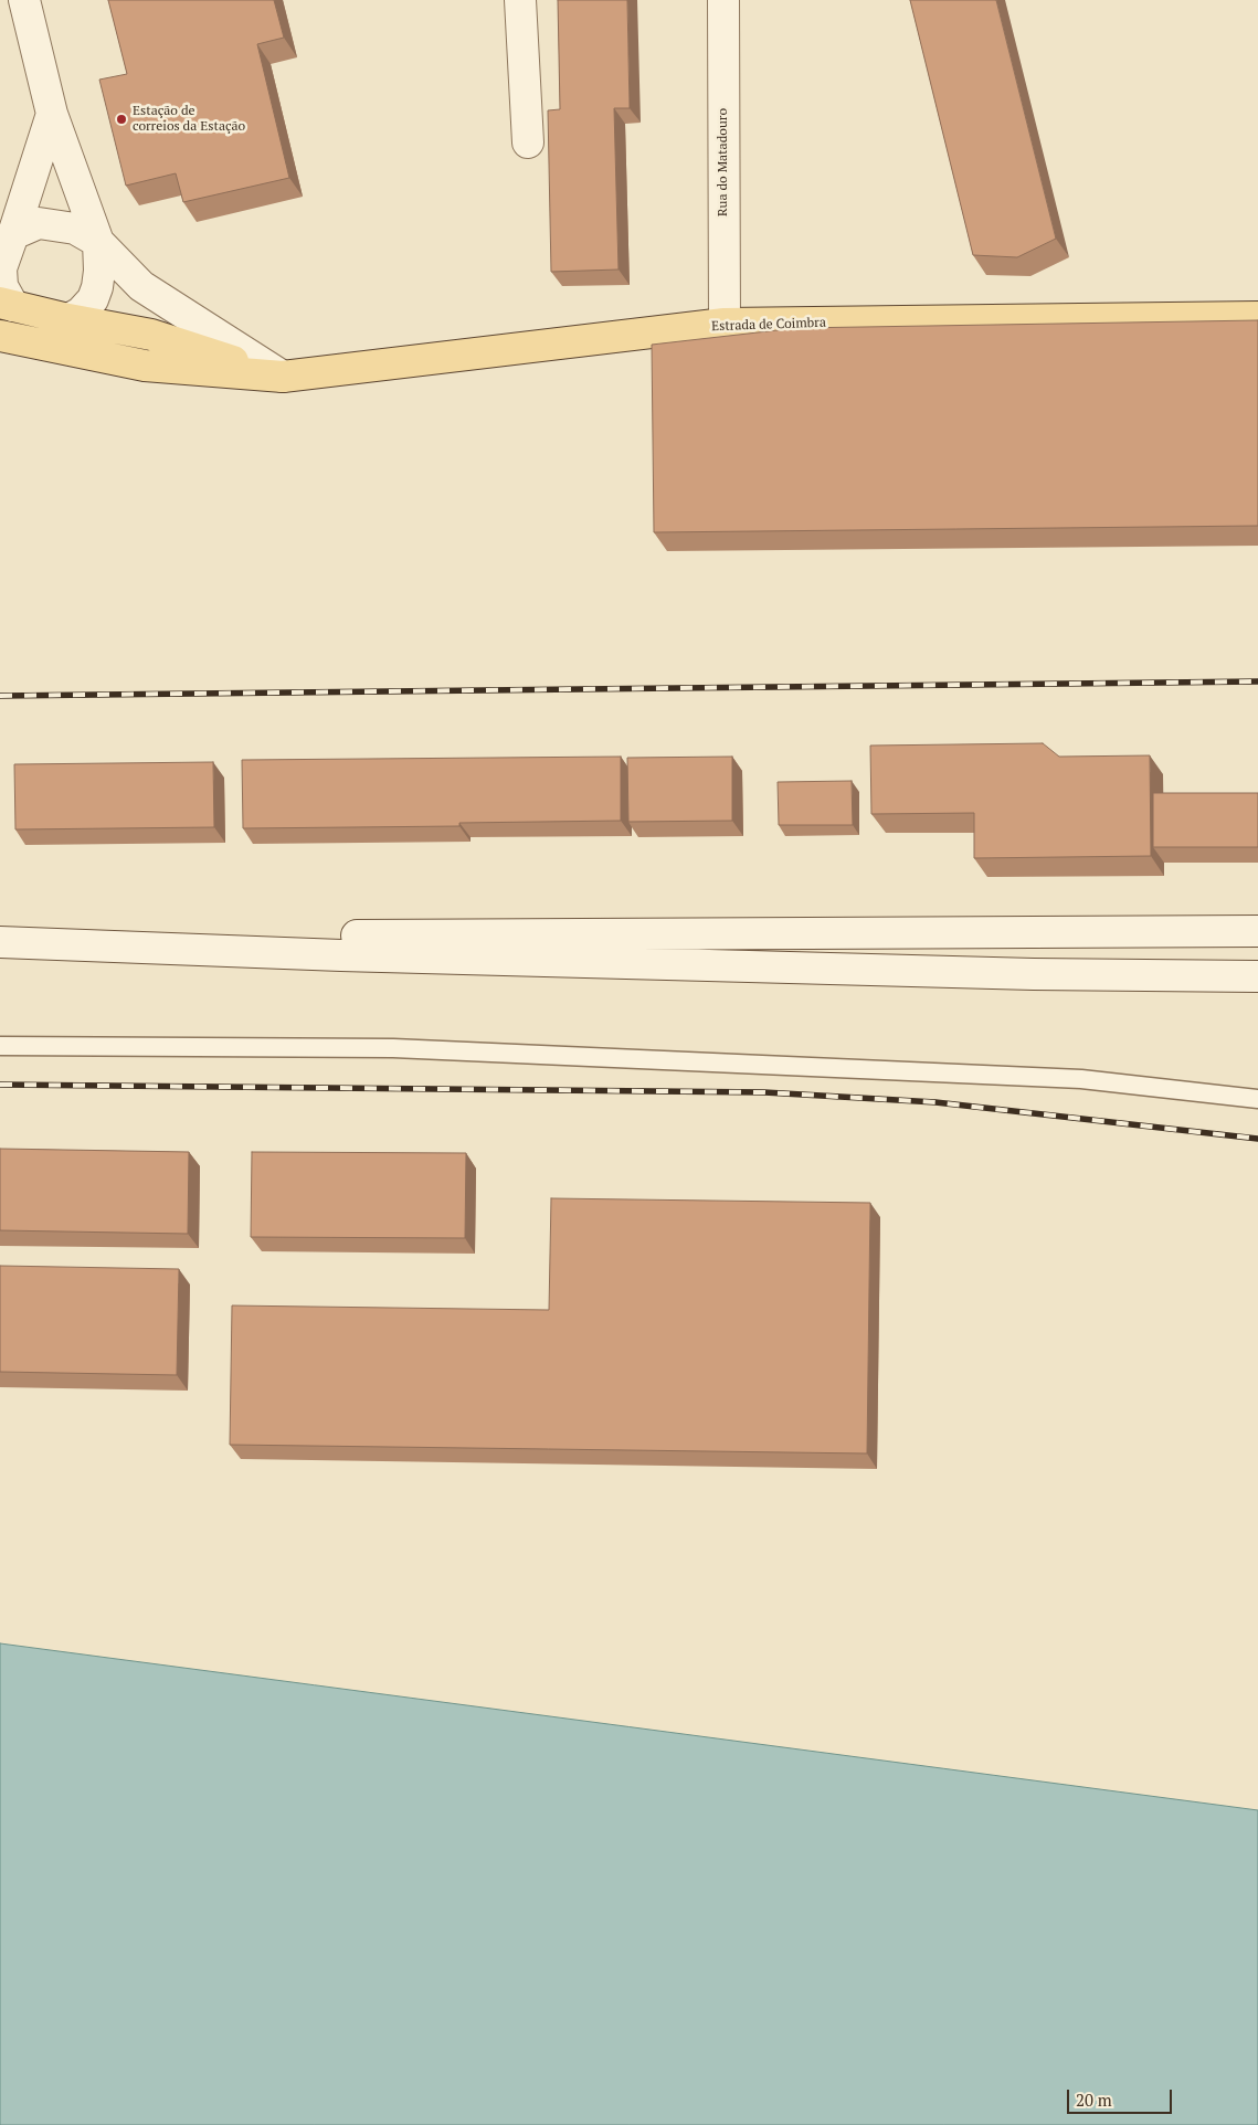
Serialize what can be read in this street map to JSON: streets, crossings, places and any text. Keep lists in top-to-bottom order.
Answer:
{
  "streets": {
    "main road": ["Rua do Matadouro", "Estrada de Coimbra"]
  },
  "crossings": [
    ["Rua do Matadouro", "Estrada de Coimbra"]
  ],
  "places": ["Estação de correios da Estação"],
  "scale_bar": "20 m"
}
